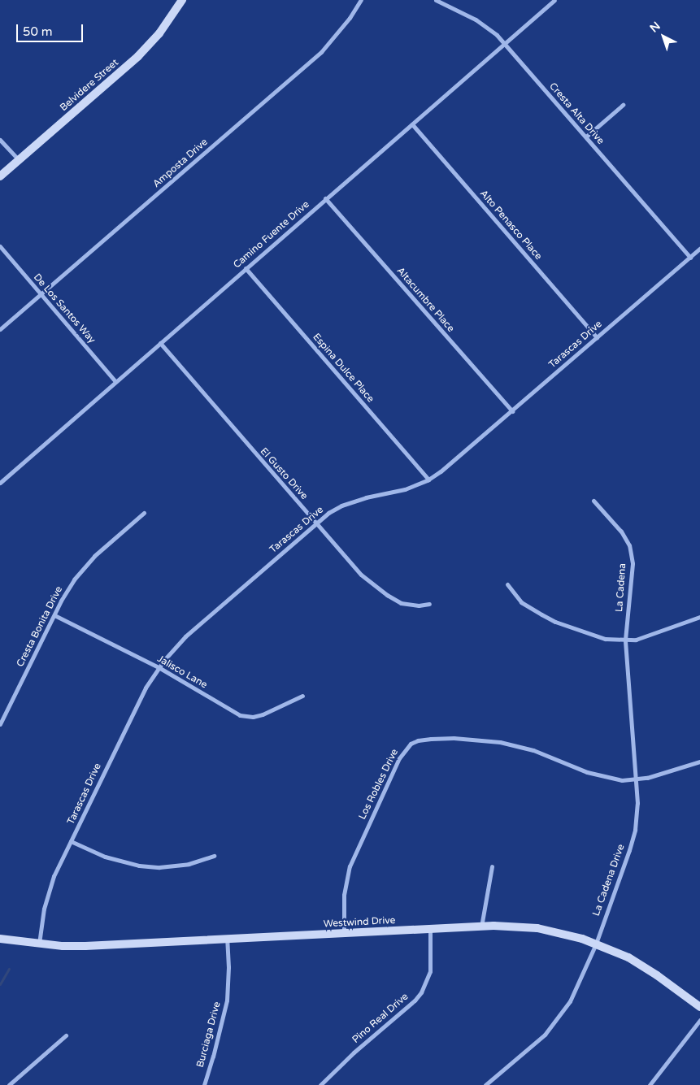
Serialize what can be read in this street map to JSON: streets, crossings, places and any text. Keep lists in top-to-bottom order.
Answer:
{
  "streets": {
    "main road": ["Belvidere Street", "Westwind Drive"],
    "street": [
      "Cresta Alta Drive",
      "Amposta Drive",
      "Alto Penasco Place",
      "Camino Fuente Drive",
      "Altacumbre Place",
      "De Los Santos Way",
      "Tarascas Drive",
      "Espina Dulce Place",
      "El Gusto Drive",
      "La Cadena",
      "Cresta Bonita Drive",
      "Jalisco Lane",
      "Los Robles Drive",
      "La Cadena Drive",
      "Pino Real Drive",
      "Burciaga Drive"
    ]
  },
  "crossings": [
    ["Cresta Alta Drive", "Camino Fuente Drive"],
    ["Cresta Alta Drive", "Tarascas Drive"],
    ["Amposta Drive", "De Los Santos Way"],
    ["Alto Penasco Place", "Camino Fuente Drive"],
    ["Alto Penasco Place", "Tarascas Drive"],
    ["Camino Fuente Drive", "Altacumbre Place"],
    ["Camino Fuente Drive", "De Los Santos Way"],
    ["Camino Fuente Drive", "Espina Dulce Place"],
    ["Camino Fuente Drive", "El Gusto Drive"],
    ["Altacumbre Place", "Tarascas Drive"],
    ["Tarascas Drive", "Espina Dulce Place"],
    ["Tarascas Drive", "El Gusto Drive"],
    ["Tarascas Drive", "Jalisco Lane"],
    ["Tarascas Drive", "Westwind Drive"],
    ["La Cadena", "La Cadena Drive"],
    ["Cresta Bonita Drive", "Jalisco Lane"],
    ["Los Robles Drive", "La Cadena Drive"],
    ["Los Robles Drive", "Westwind Drive"],
    ["La Cadena Drive", "Westwind Drive"],
    ["Westwind Drive", "Pino Real Drive"],
    ["Westwind Drive", "Burciaga Drive"]
  ],
  "scale_bar": "50 m",
  "north": "top left"
}
